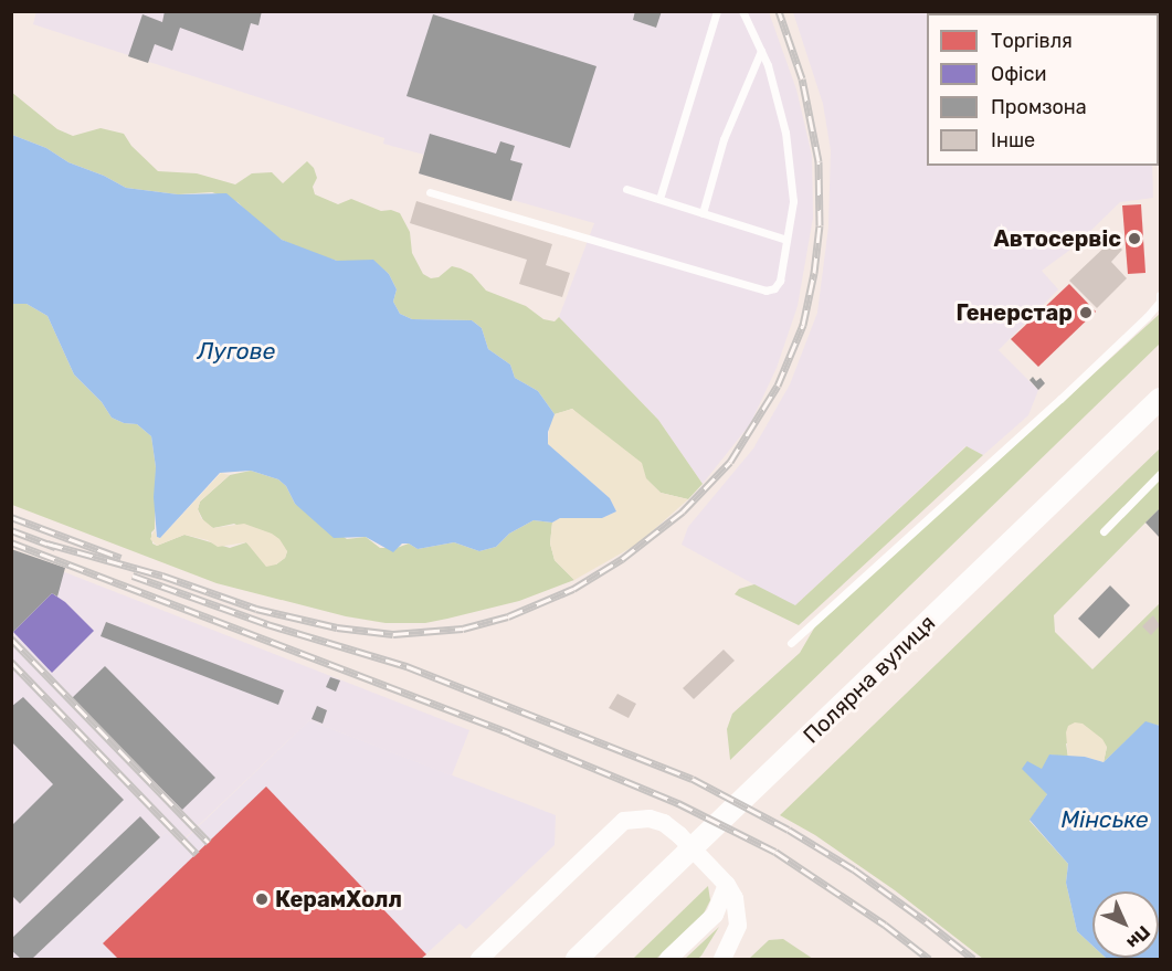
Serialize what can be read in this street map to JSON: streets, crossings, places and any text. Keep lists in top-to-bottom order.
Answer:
{
  "streets": {
    "main road": ["Полярна вулиця"]
  },
  "water": ["Лугове", "Мінське"],
  "places": ["Автосервіс", "Генерстар", "КерамХолл"],
  "legend": [
    "Торгівля",
    "Офіси",
    "Промзона",
    "Інше"
  ],
  "north": "bottom right"
}
